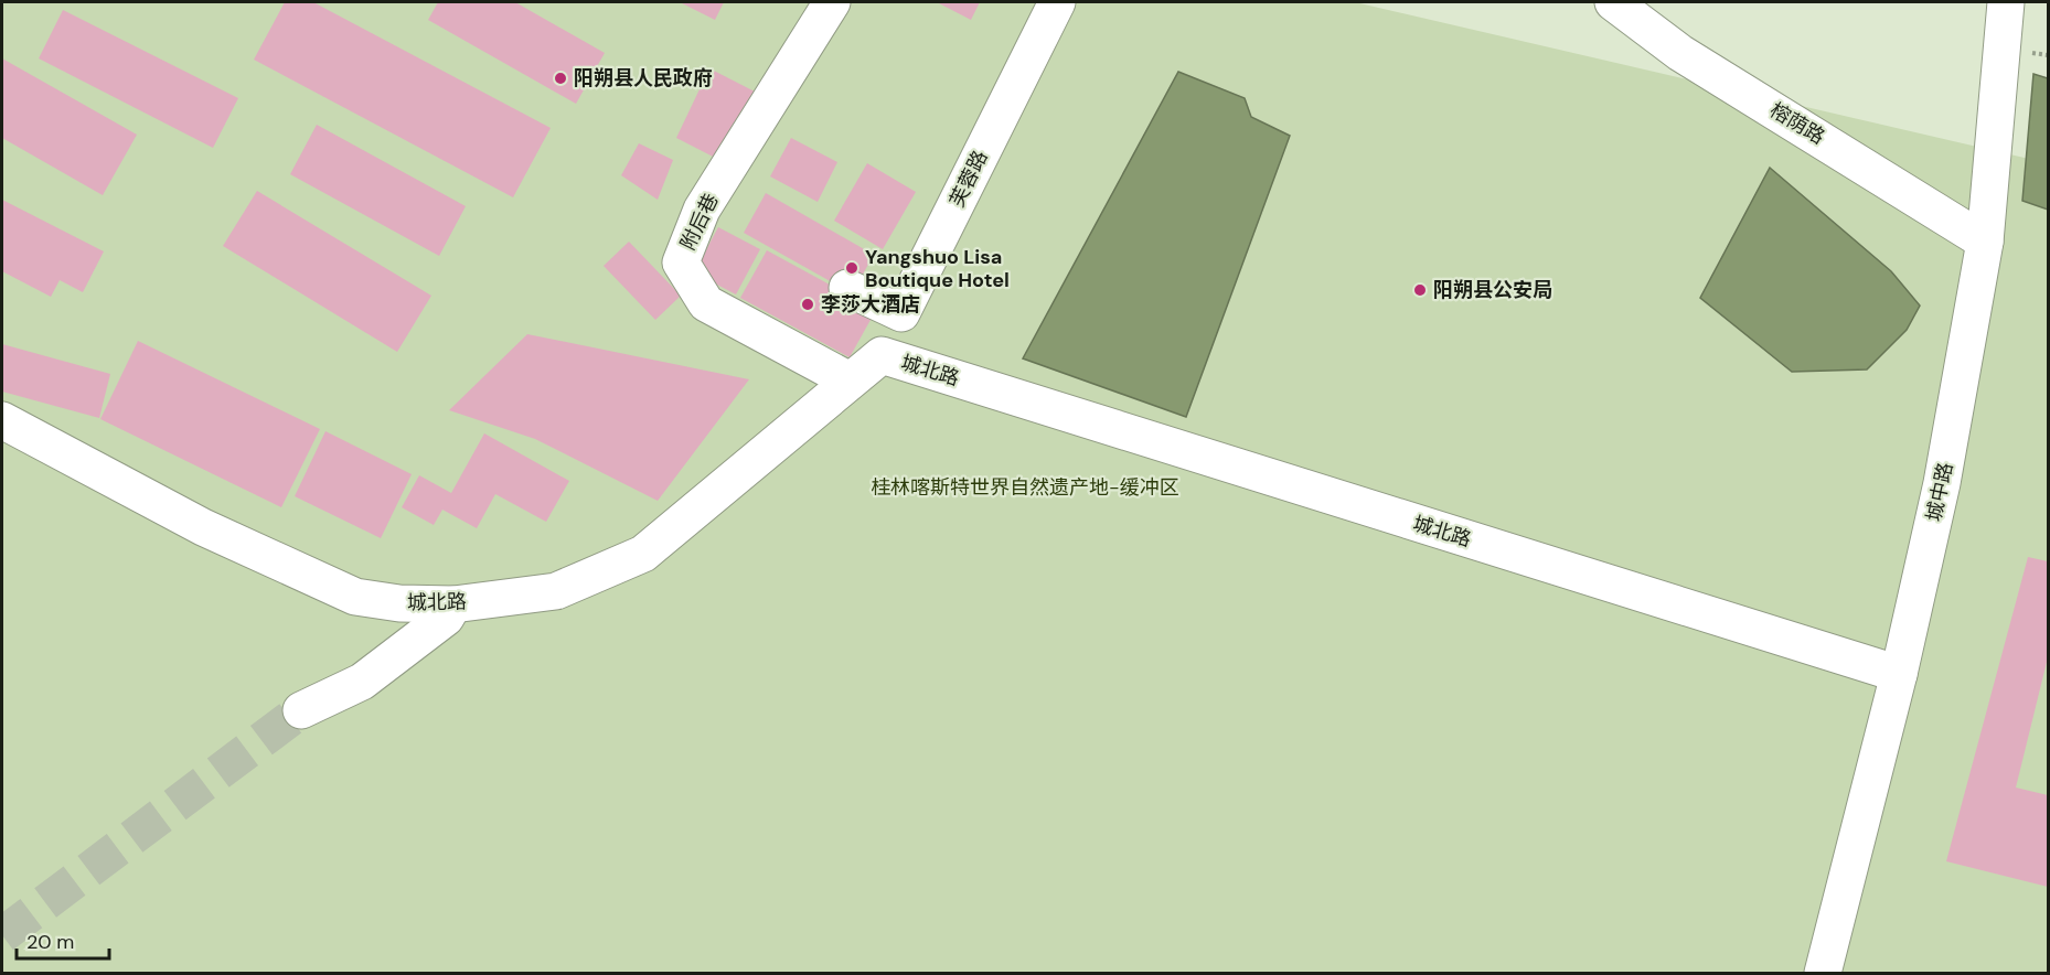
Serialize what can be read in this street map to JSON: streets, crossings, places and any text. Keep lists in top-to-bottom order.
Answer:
{
  "streets": {
    "street": [
      "榕荫路",
      "芙蓉路",
      "附后巷",
      "城北路",
      "城中路"
    ]
  },
  "crossings": [
    ["榕荫路", "城中路"],
    ["芙蓉路", "城北路"],
    ["附后巷", "城北路"],
    ["城北路", "城中路"]
  ],
  "parks": ["桂林喀斯特世界自然遗产地-缓冲区"],
  "places": [
    "阳朔县人民政府",
    "Yangshuo Lisa Boutique Hotel",
    "阳朔县公安局",
    "李莎大酒店"
  ],
  "scale_bar": "20 m"
}
